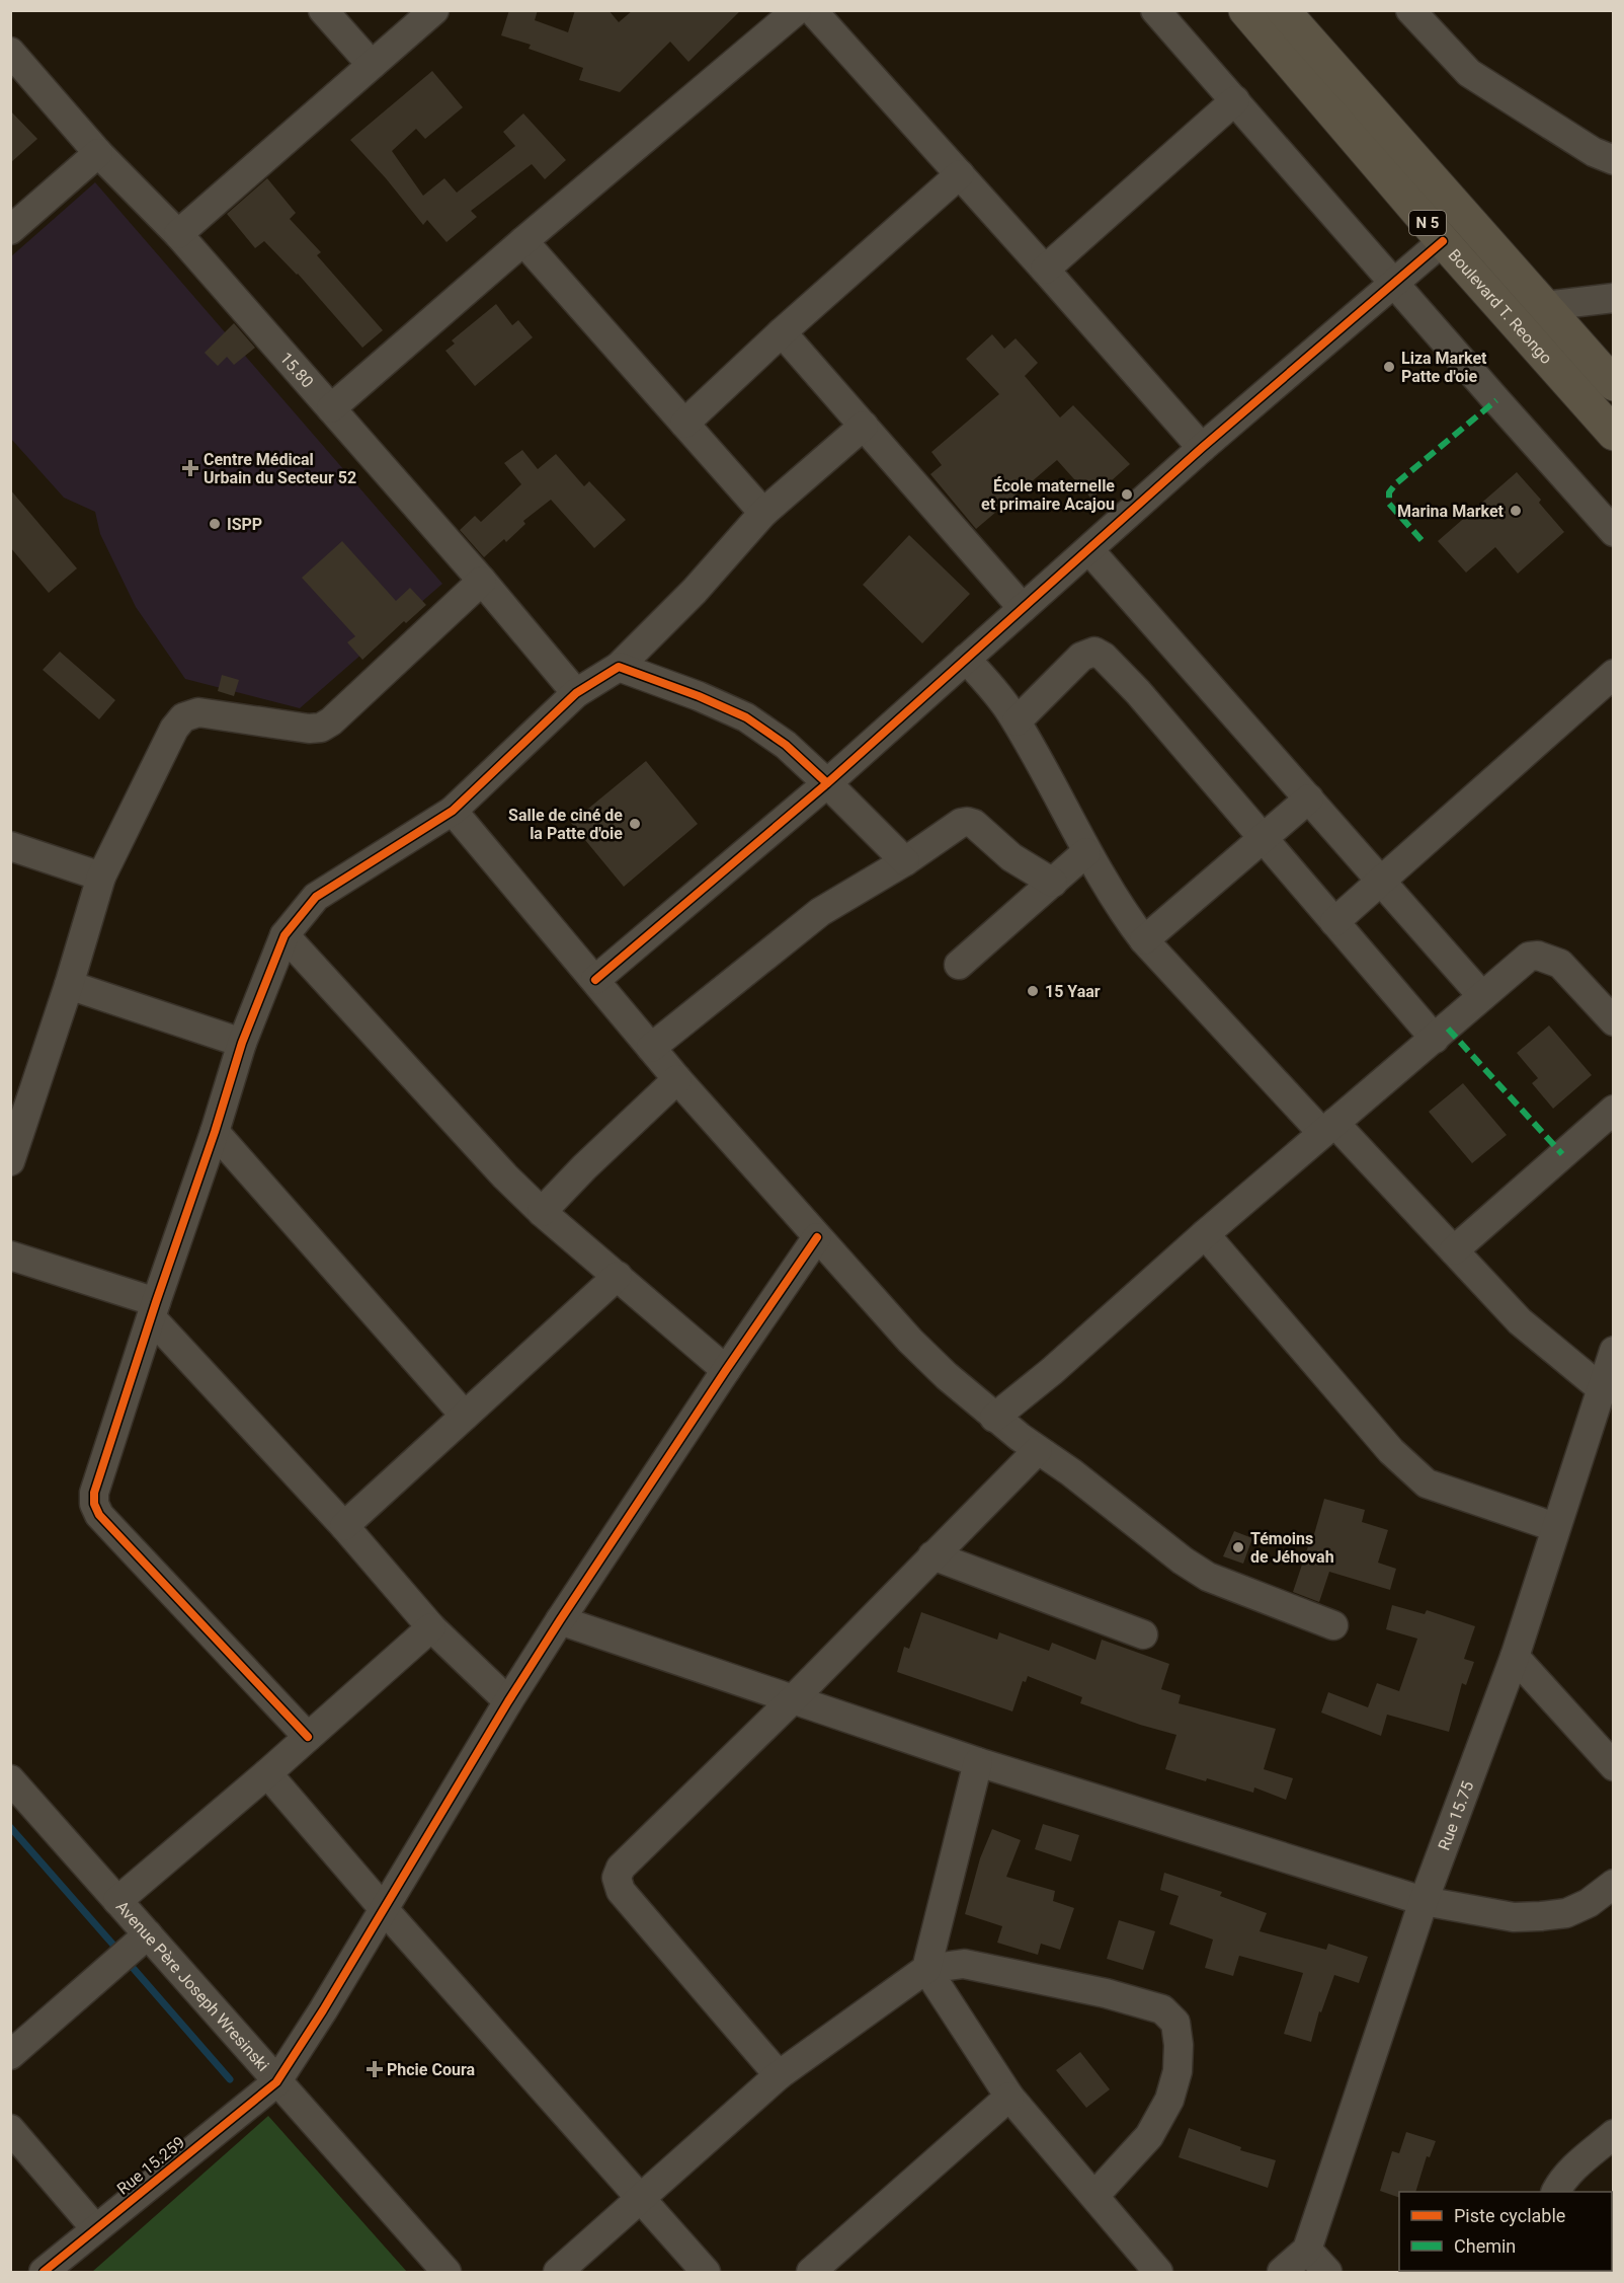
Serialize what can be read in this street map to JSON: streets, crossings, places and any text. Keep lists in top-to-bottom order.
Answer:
{
  "streets": {
    "highway": ["N 5", "Boulevard T. Reongo"],
    "street": [
      "15.80",
      "Rue 15.75",
      "Avenue Père Joseph Wresinski",
      "Rue 15.259"
    ]
  },
  "crossings": [
    ["Avenue Père Joseph Wresinski", "Rue 15.259"]
  ],
  "places": {
    "other": [
      "Liza Market Patte d'oie",
      "École maternelle et primaire Acajou",
      "Marina Market",
      "ISPP",
      "Salle de ciné de la Patte d'oie",
      "15 Yaar",
      "Témoins de Jéhovah"
    ],
    "health": ["Centre Médical Urbain du Secteur 52", "Phcie Coura"]
  },
  "legend": ["Piste cyclable", "Chemin"]
}
